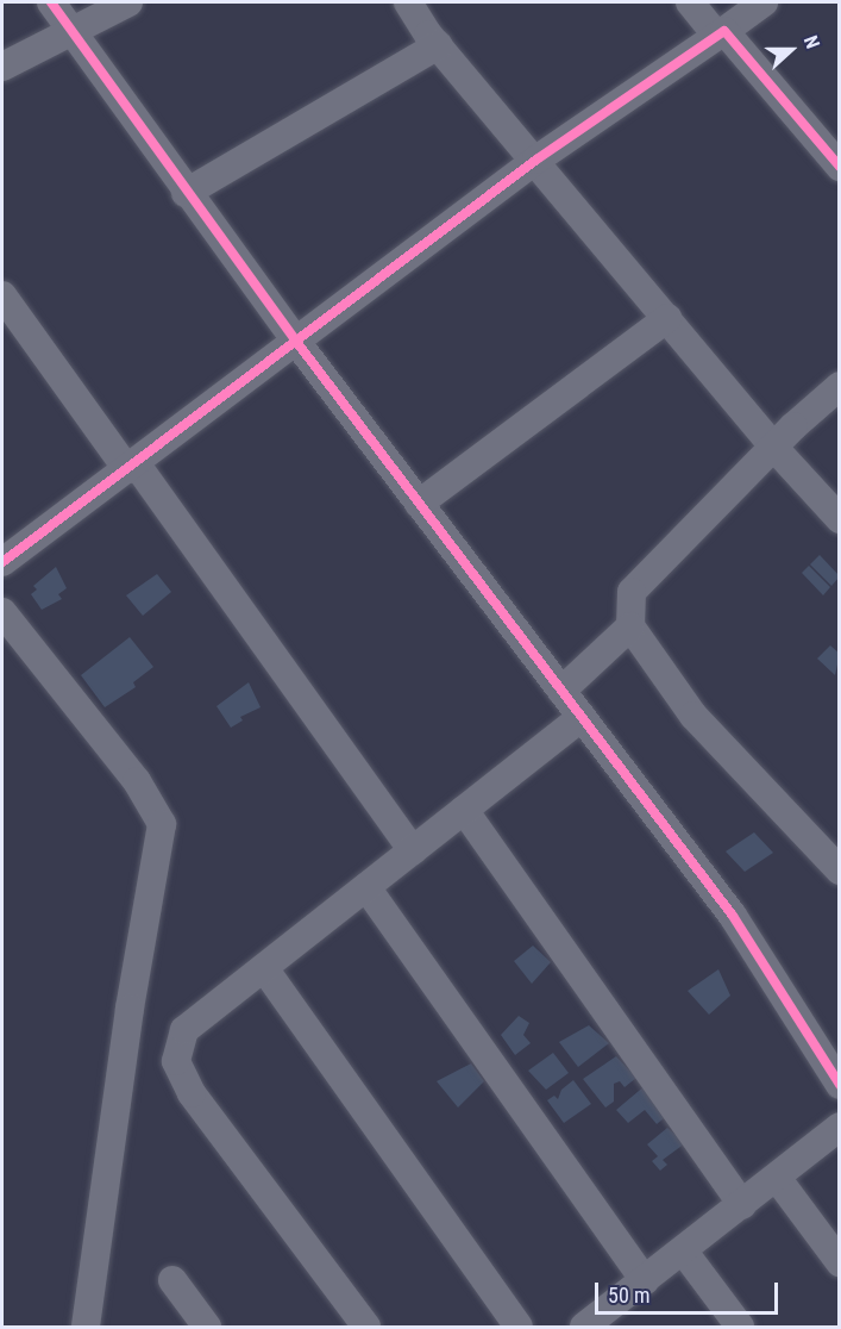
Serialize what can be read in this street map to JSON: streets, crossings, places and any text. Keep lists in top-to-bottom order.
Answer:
{
  "scale_bar": "50 m",
  "north": "right"
}
